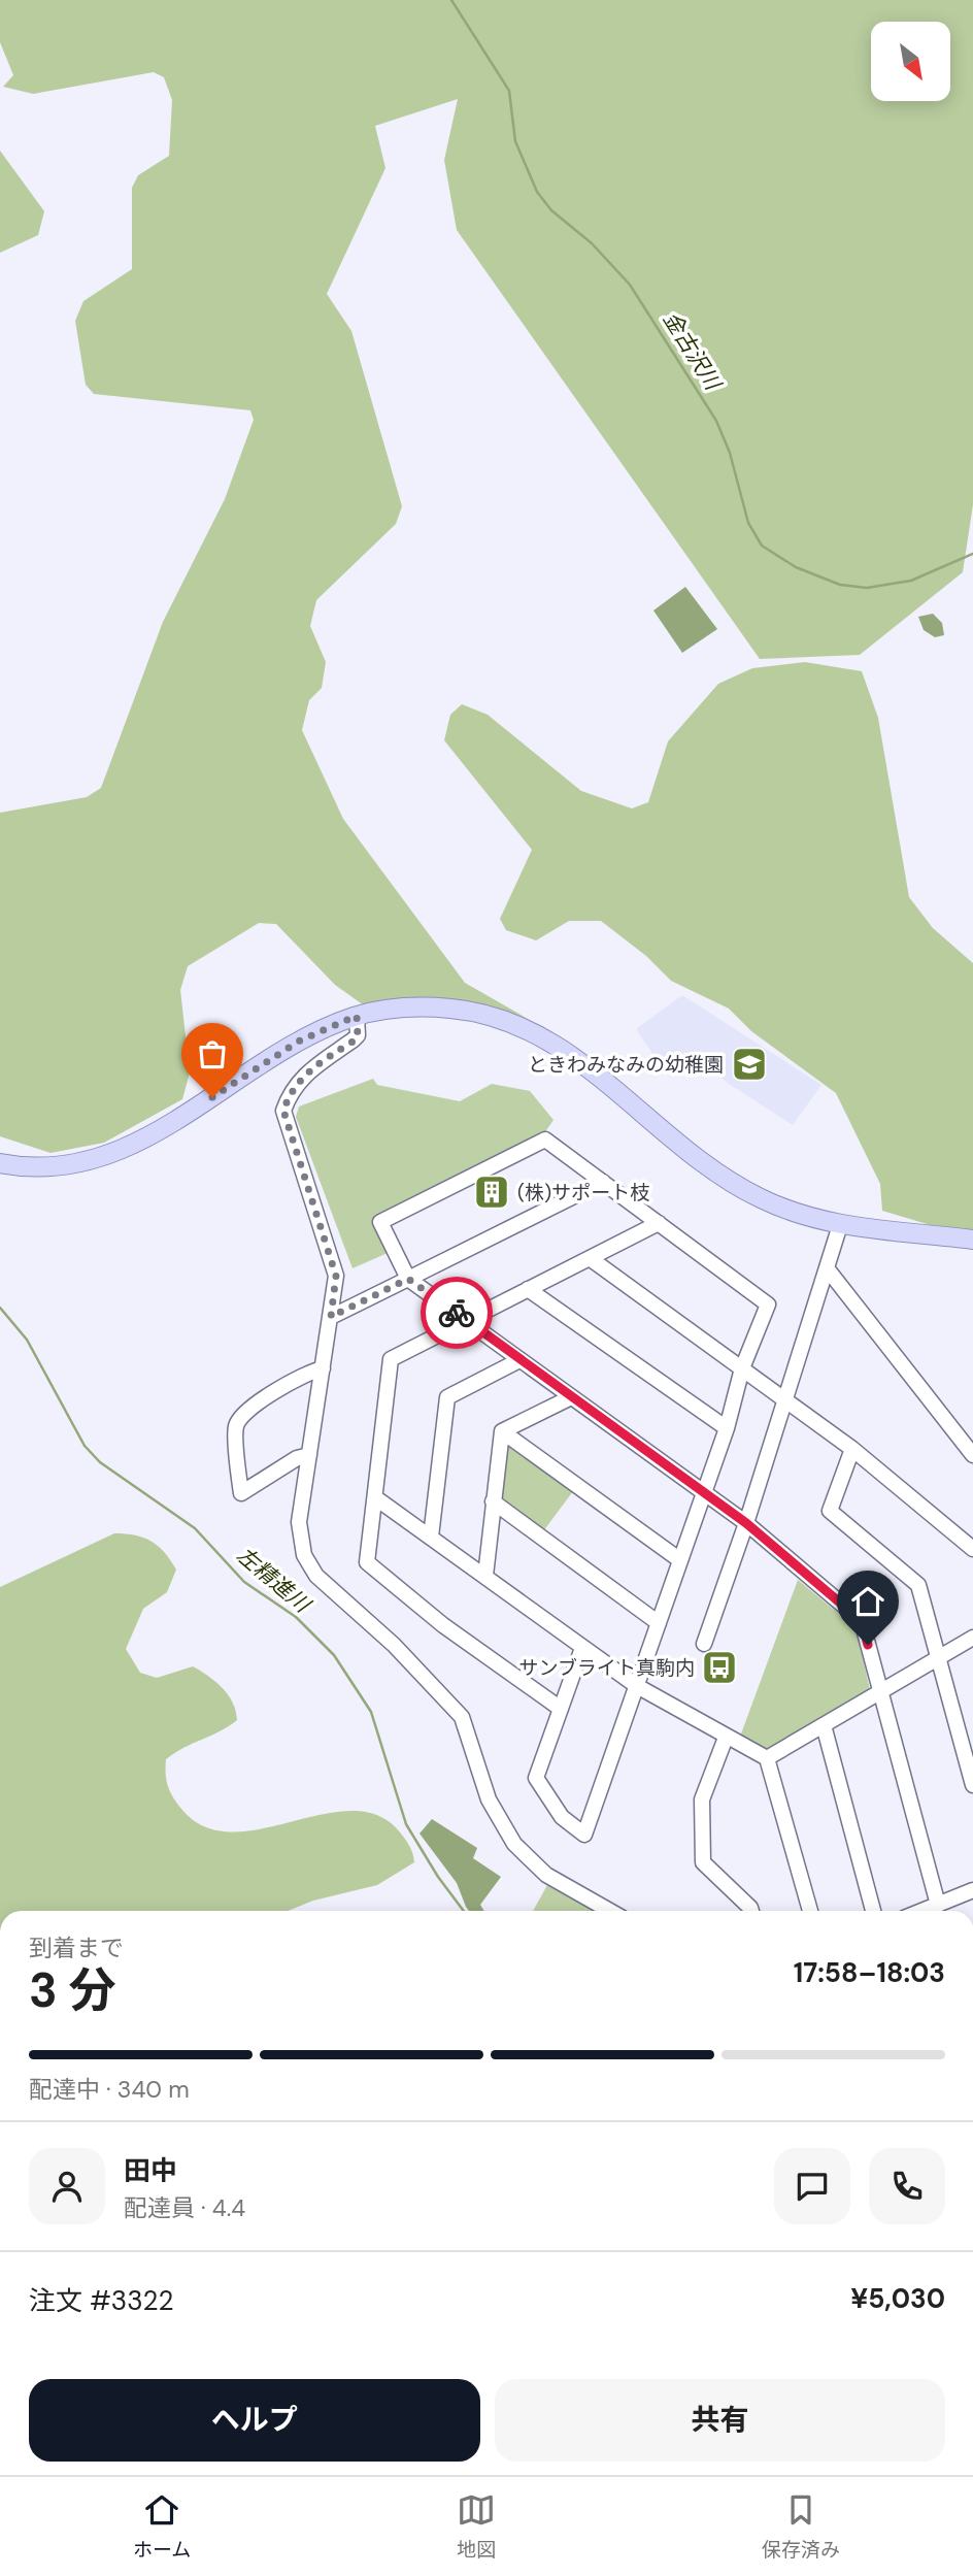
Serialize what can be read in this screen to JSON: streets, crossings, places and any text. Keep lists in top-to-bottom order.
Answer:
{
  "water": ["金古沢川", "左精進川"],
  "places": {
    "school or university": ["ときわみなみの幼稚園"],
    "building": ["(株)サポート枝"],
    "bus stop": ["サンブライト真駒内"]
  },
  "north": "bottom right",
  "page": {
    "heading": ["3 分", "到着まで", "17:58–18:03"],
    "panel": [
      "田中",
      "配達員 · 4.4",
      "注文 #3322",
      "¥5,030"
    ],
    "bar": "配達中 · 340 m",
    "buttons": ["ヘルプ", "共有"],
    "tabs": ["ホーム", "地図", "保存済み"]
  }
}
